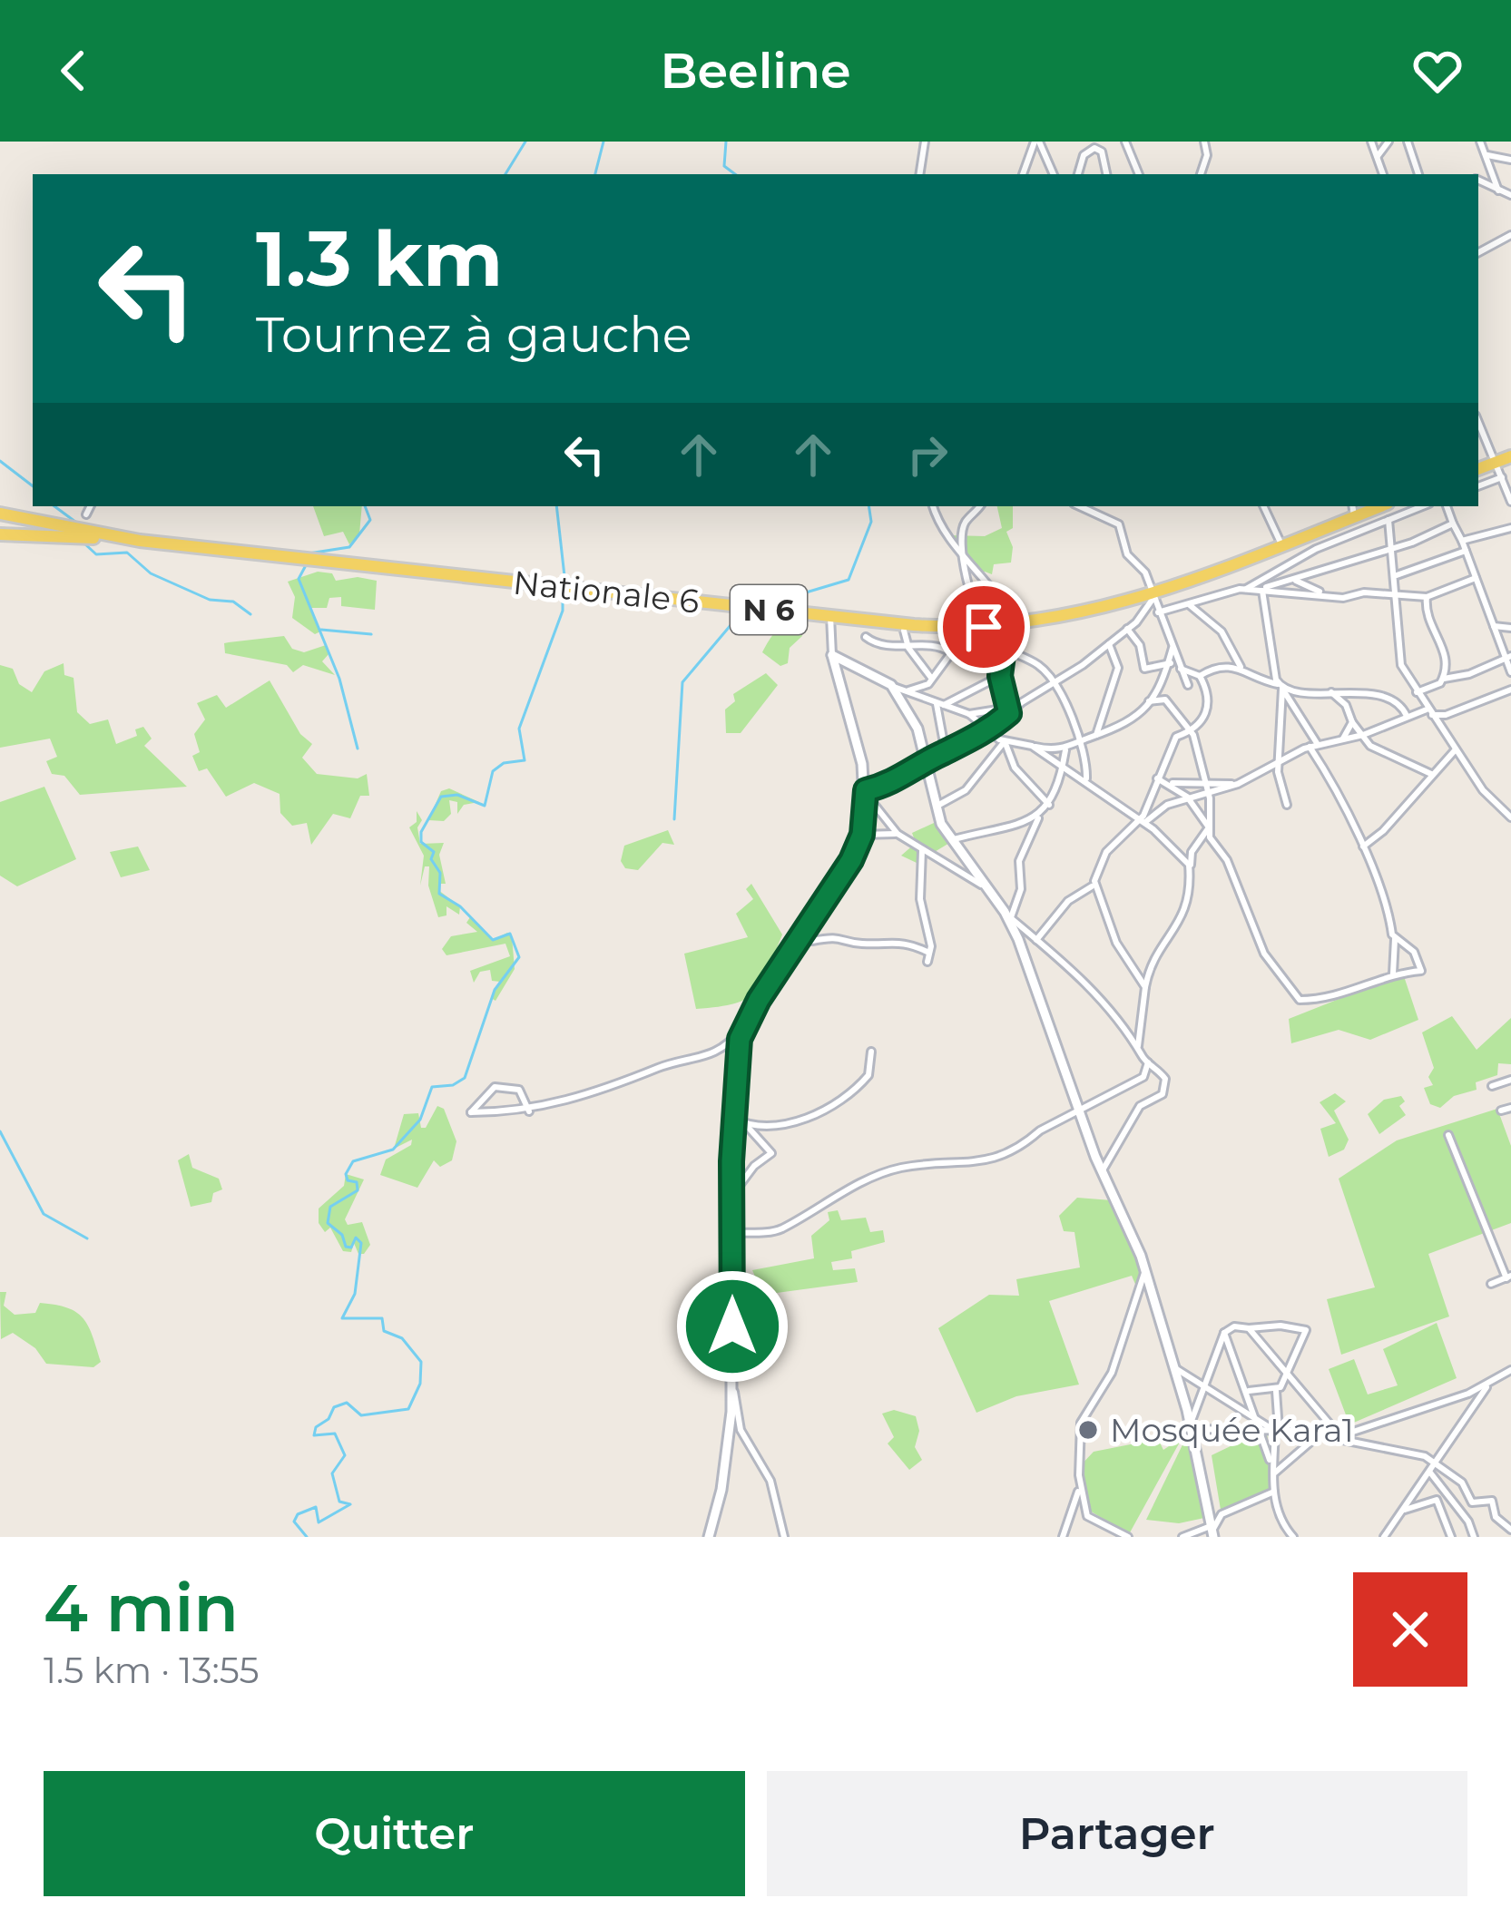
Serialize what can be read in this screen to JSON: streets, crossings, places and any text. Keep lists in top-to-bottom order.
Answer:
{
  "streets": {
    "main road": ["Nationale 6", "N 6"]
  },
  "places": ["Mosquée Kara1"],
  "page": {
    "header": "Beeline",
    "turn": ["1.3 km", "Tournez à gauche"],
    "heading": ["4 min", "1.5 km · 13:55"],
    "buttons": ["Quitter", "Partager"]
  }
}
